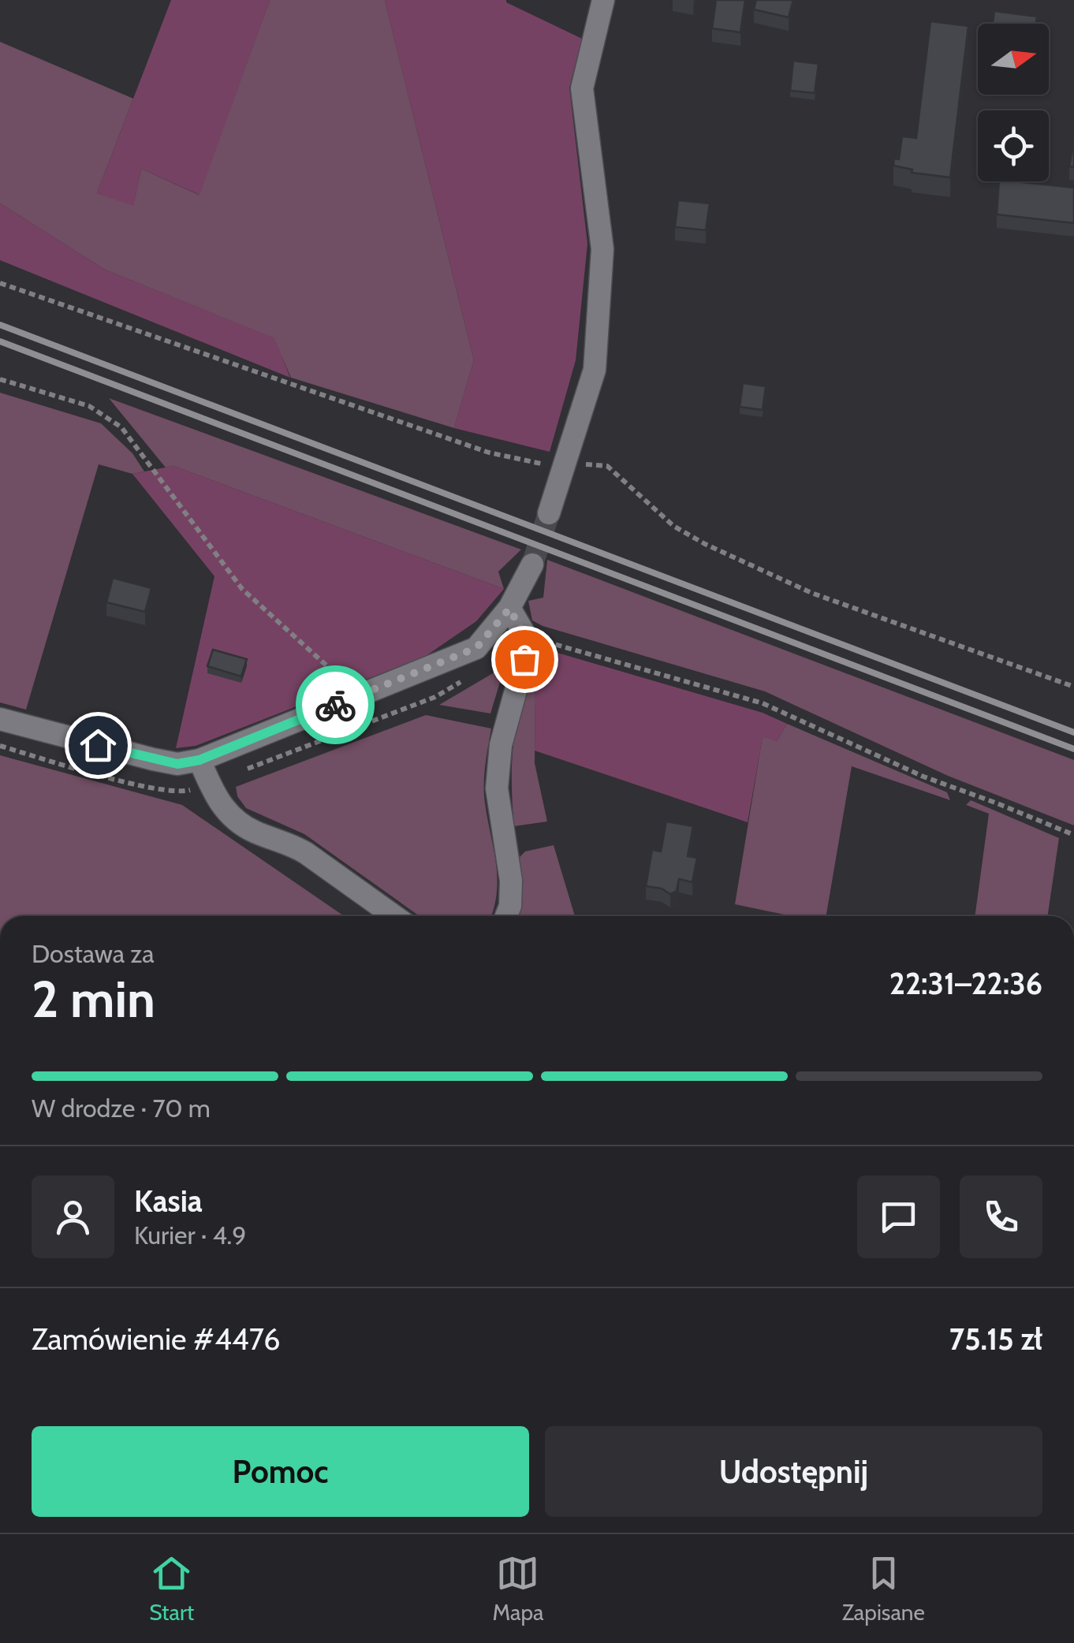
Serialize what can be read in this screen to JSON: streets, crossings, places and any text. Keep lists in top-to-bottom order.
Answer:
{
  "north": "right",
  "page": {
    "heading": ["2 min", "Dostawa za", "22:31–22:36"],
    "panel": [
      "Kasia",
      "Kurier · 4.9",
      "Zamówienie #4476",
      "75.15 zł"
    ],
    "bar": "W drodze · 70 m",
    "buttons": ["Pomoc", "Udostępnij"],
    "tabs": ["Start", "Mapa", "Zapisane"]
  }
}
